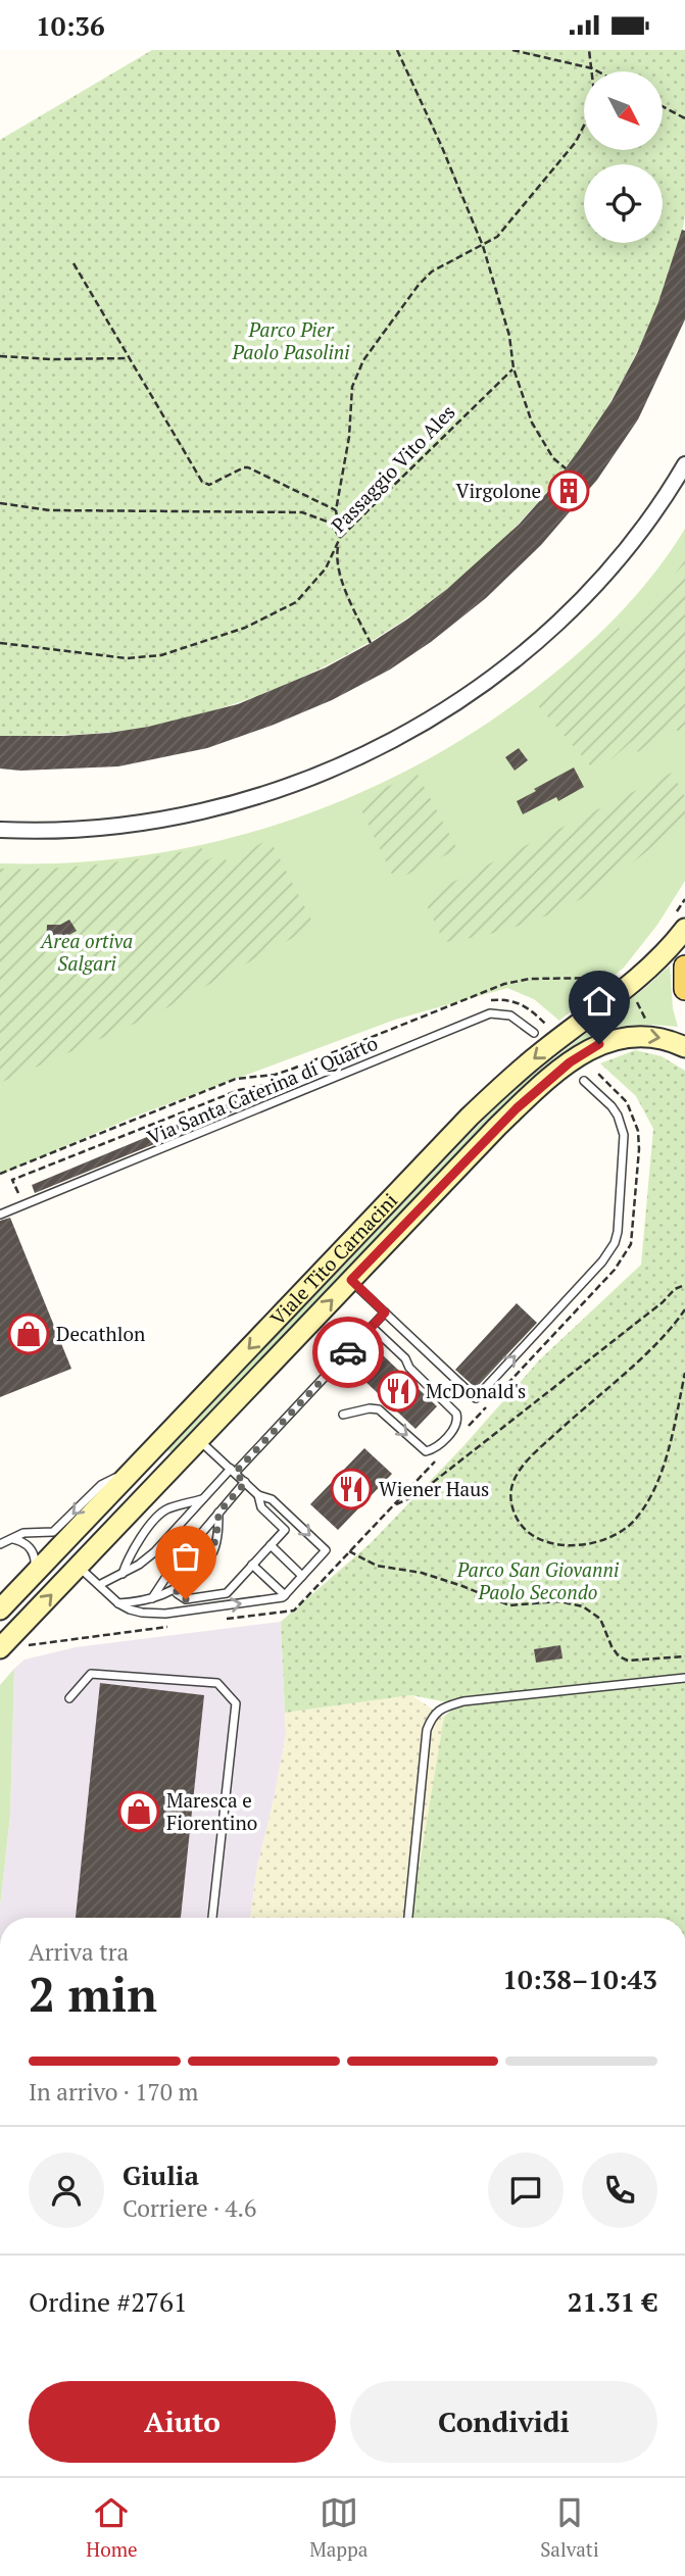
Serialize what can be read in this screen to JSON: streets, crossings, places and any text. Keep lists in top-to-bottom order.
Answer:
{
  "streets": {
    "main road": ["Viale Tito Carnacini"],
    "lane": ["Via Santa Caterina di Quarto"],
    "path": ["Passaggio Vito Ales"]
  },
  "parks": ["Parco Pier Paolo Pasolini", "Area ortiva Salgari", "Parco San Giovanni Paolo Secondo"],
  "places": {
    "building": ["Virgolone"],
    "shop": ["Decathlon", "Maresca e Fiorentino"],
    "restaurant": ["McDonald's", "Wiener Haus"]
  },
  "north": "bottom right",
  "page": {
    "status": "10:36",
    "heading": ["2 min", "Arriva tra", "10:38–10:43"],
    "panel": [
      "Giulia",
      "Corriere · 4.6",
      "Ordine #2761",
      "21.31 €"
    ],
    "bar": "In arrivo · 170 m",
    "buttons": ["Aiuto", "Condividi"],
    "tabs": ["Home", "Mappa", "Salvati"]
  }
}
